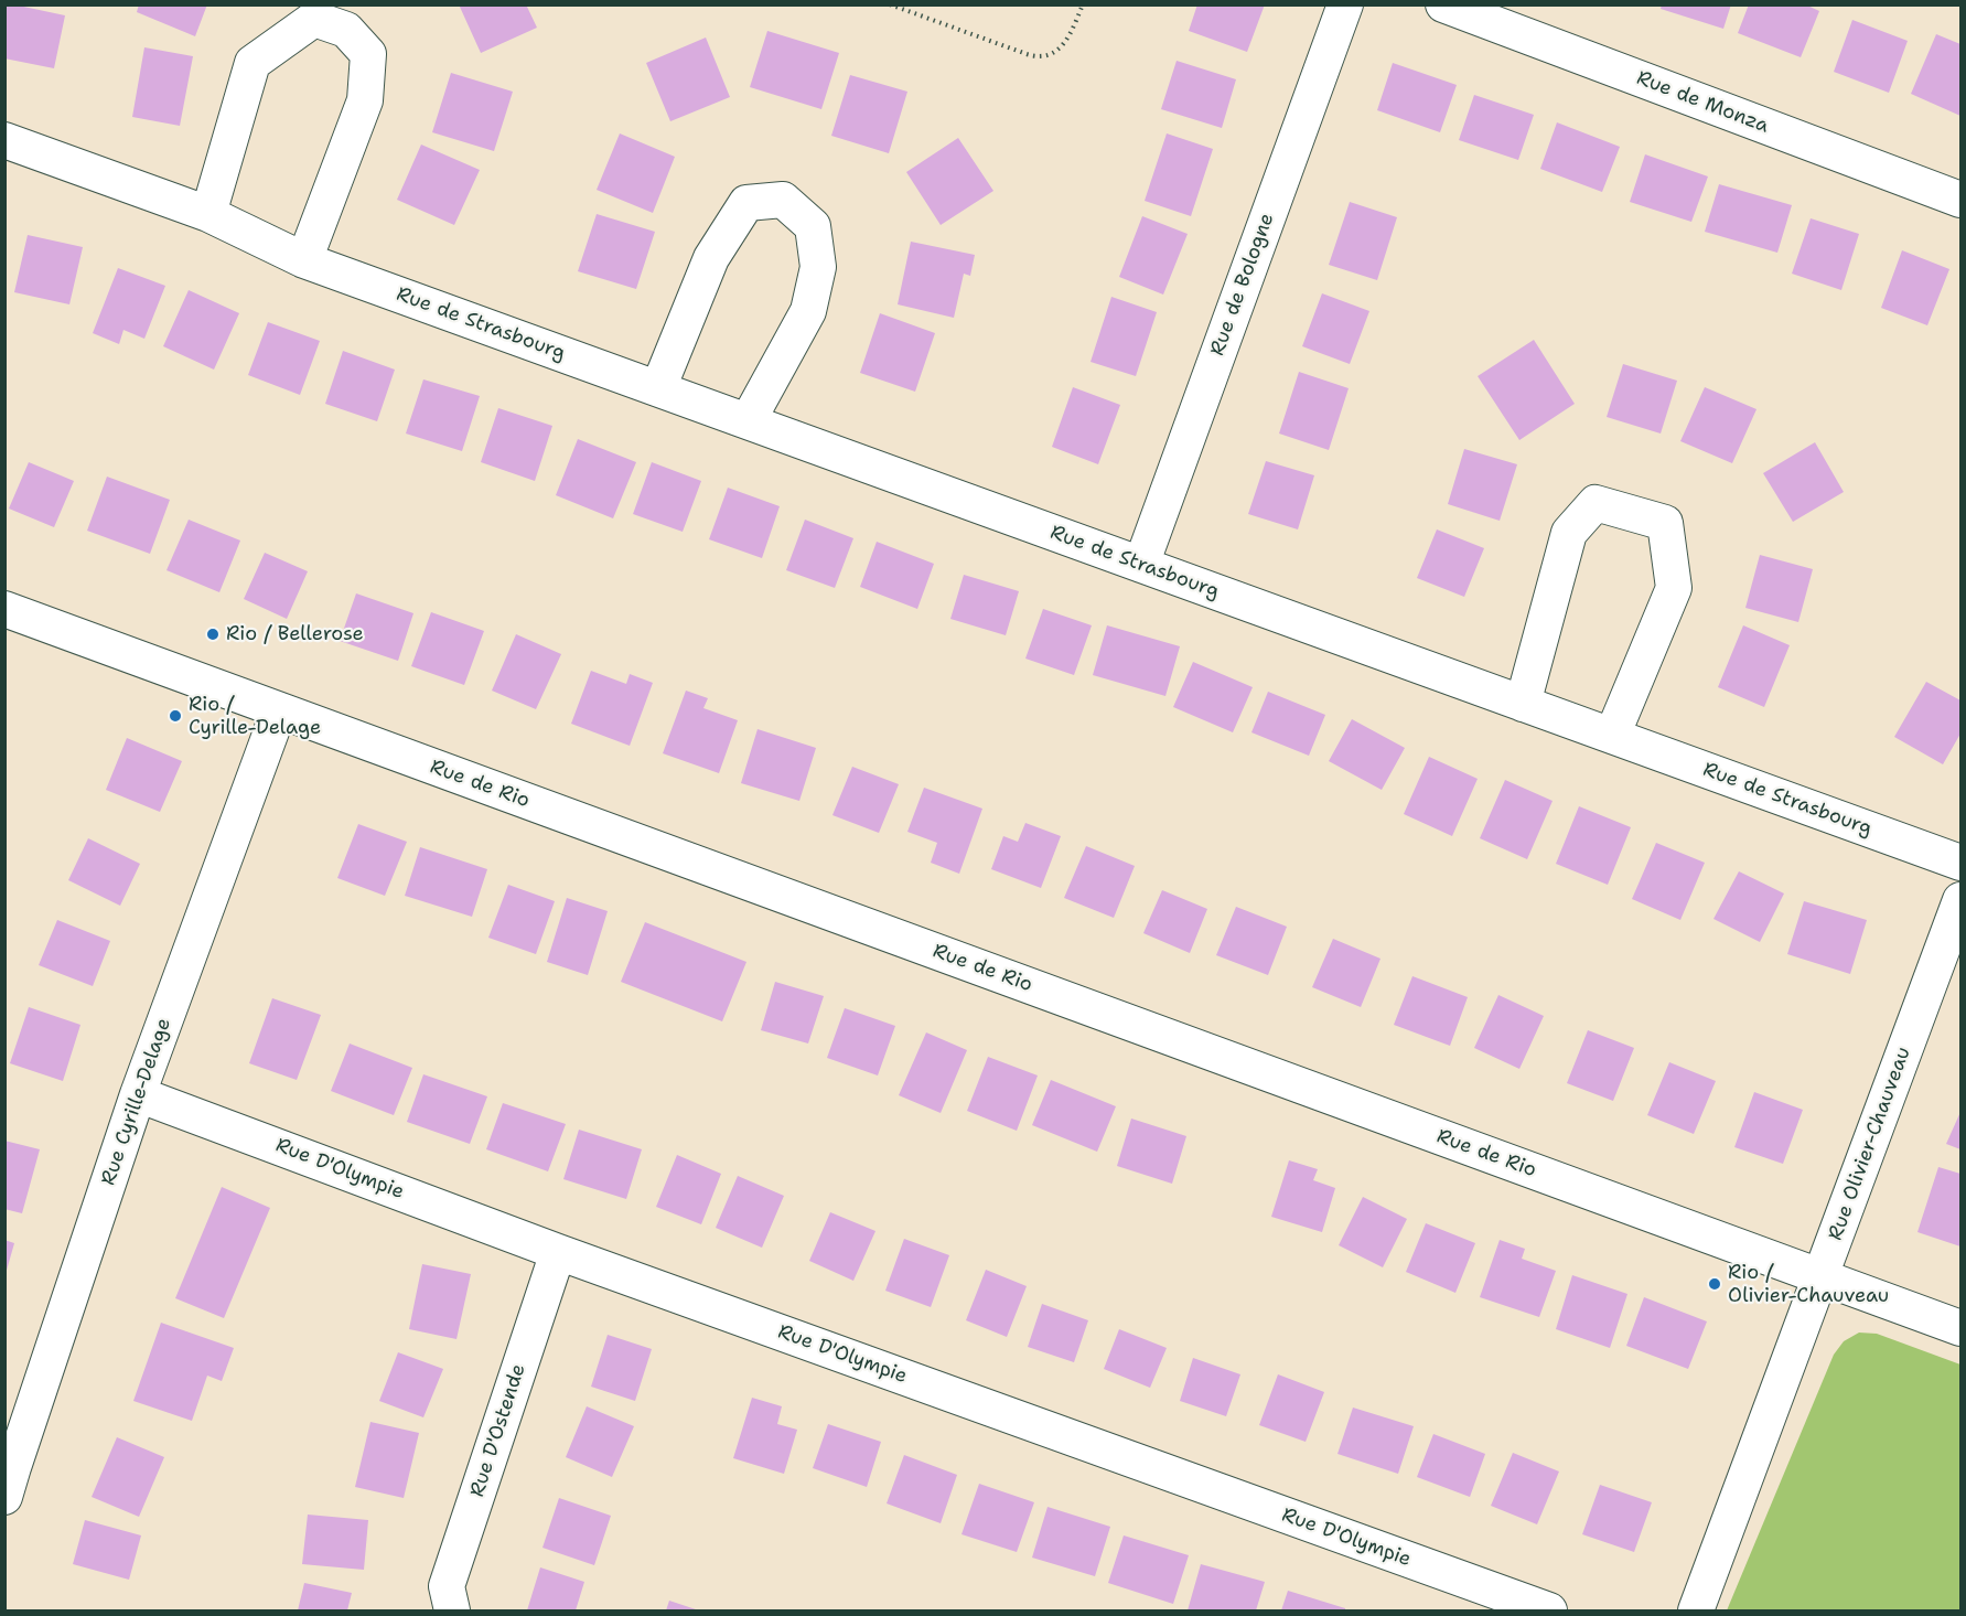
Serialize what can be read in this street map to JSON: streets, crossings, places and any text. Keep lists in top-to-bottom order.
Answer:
{
  "streets": {
    "street": [
      "Rue de Monza",
      "Rue de Bologne",
      "Rue de Strasbourg",
      "Rue de Rio",
      "Rue Cyrille-Delage",
      "Rue Olivier-Chauveau",
      "Rue D'Olympie",
      "Rue D'Ostende"
    ]
  },
  "crossings": [
    ["Rue de Bologne", "Rue de Strasbourg"],
    ["Rue de Rio", "Rue Cyrille-Delage"],
    ["Rue de Rio", "Rue Olivier-Chauveau"],
    ["Rue Cyrille-Delage", "Rue D'Olympie"],
    ["Rue D'Olympie", "Rue D'Ostende"]
  ],
  "places": ["Rio / Bellerose", "Rio / Cyrille-Delage", "Rio / Olivier-Chauveau"]
}
